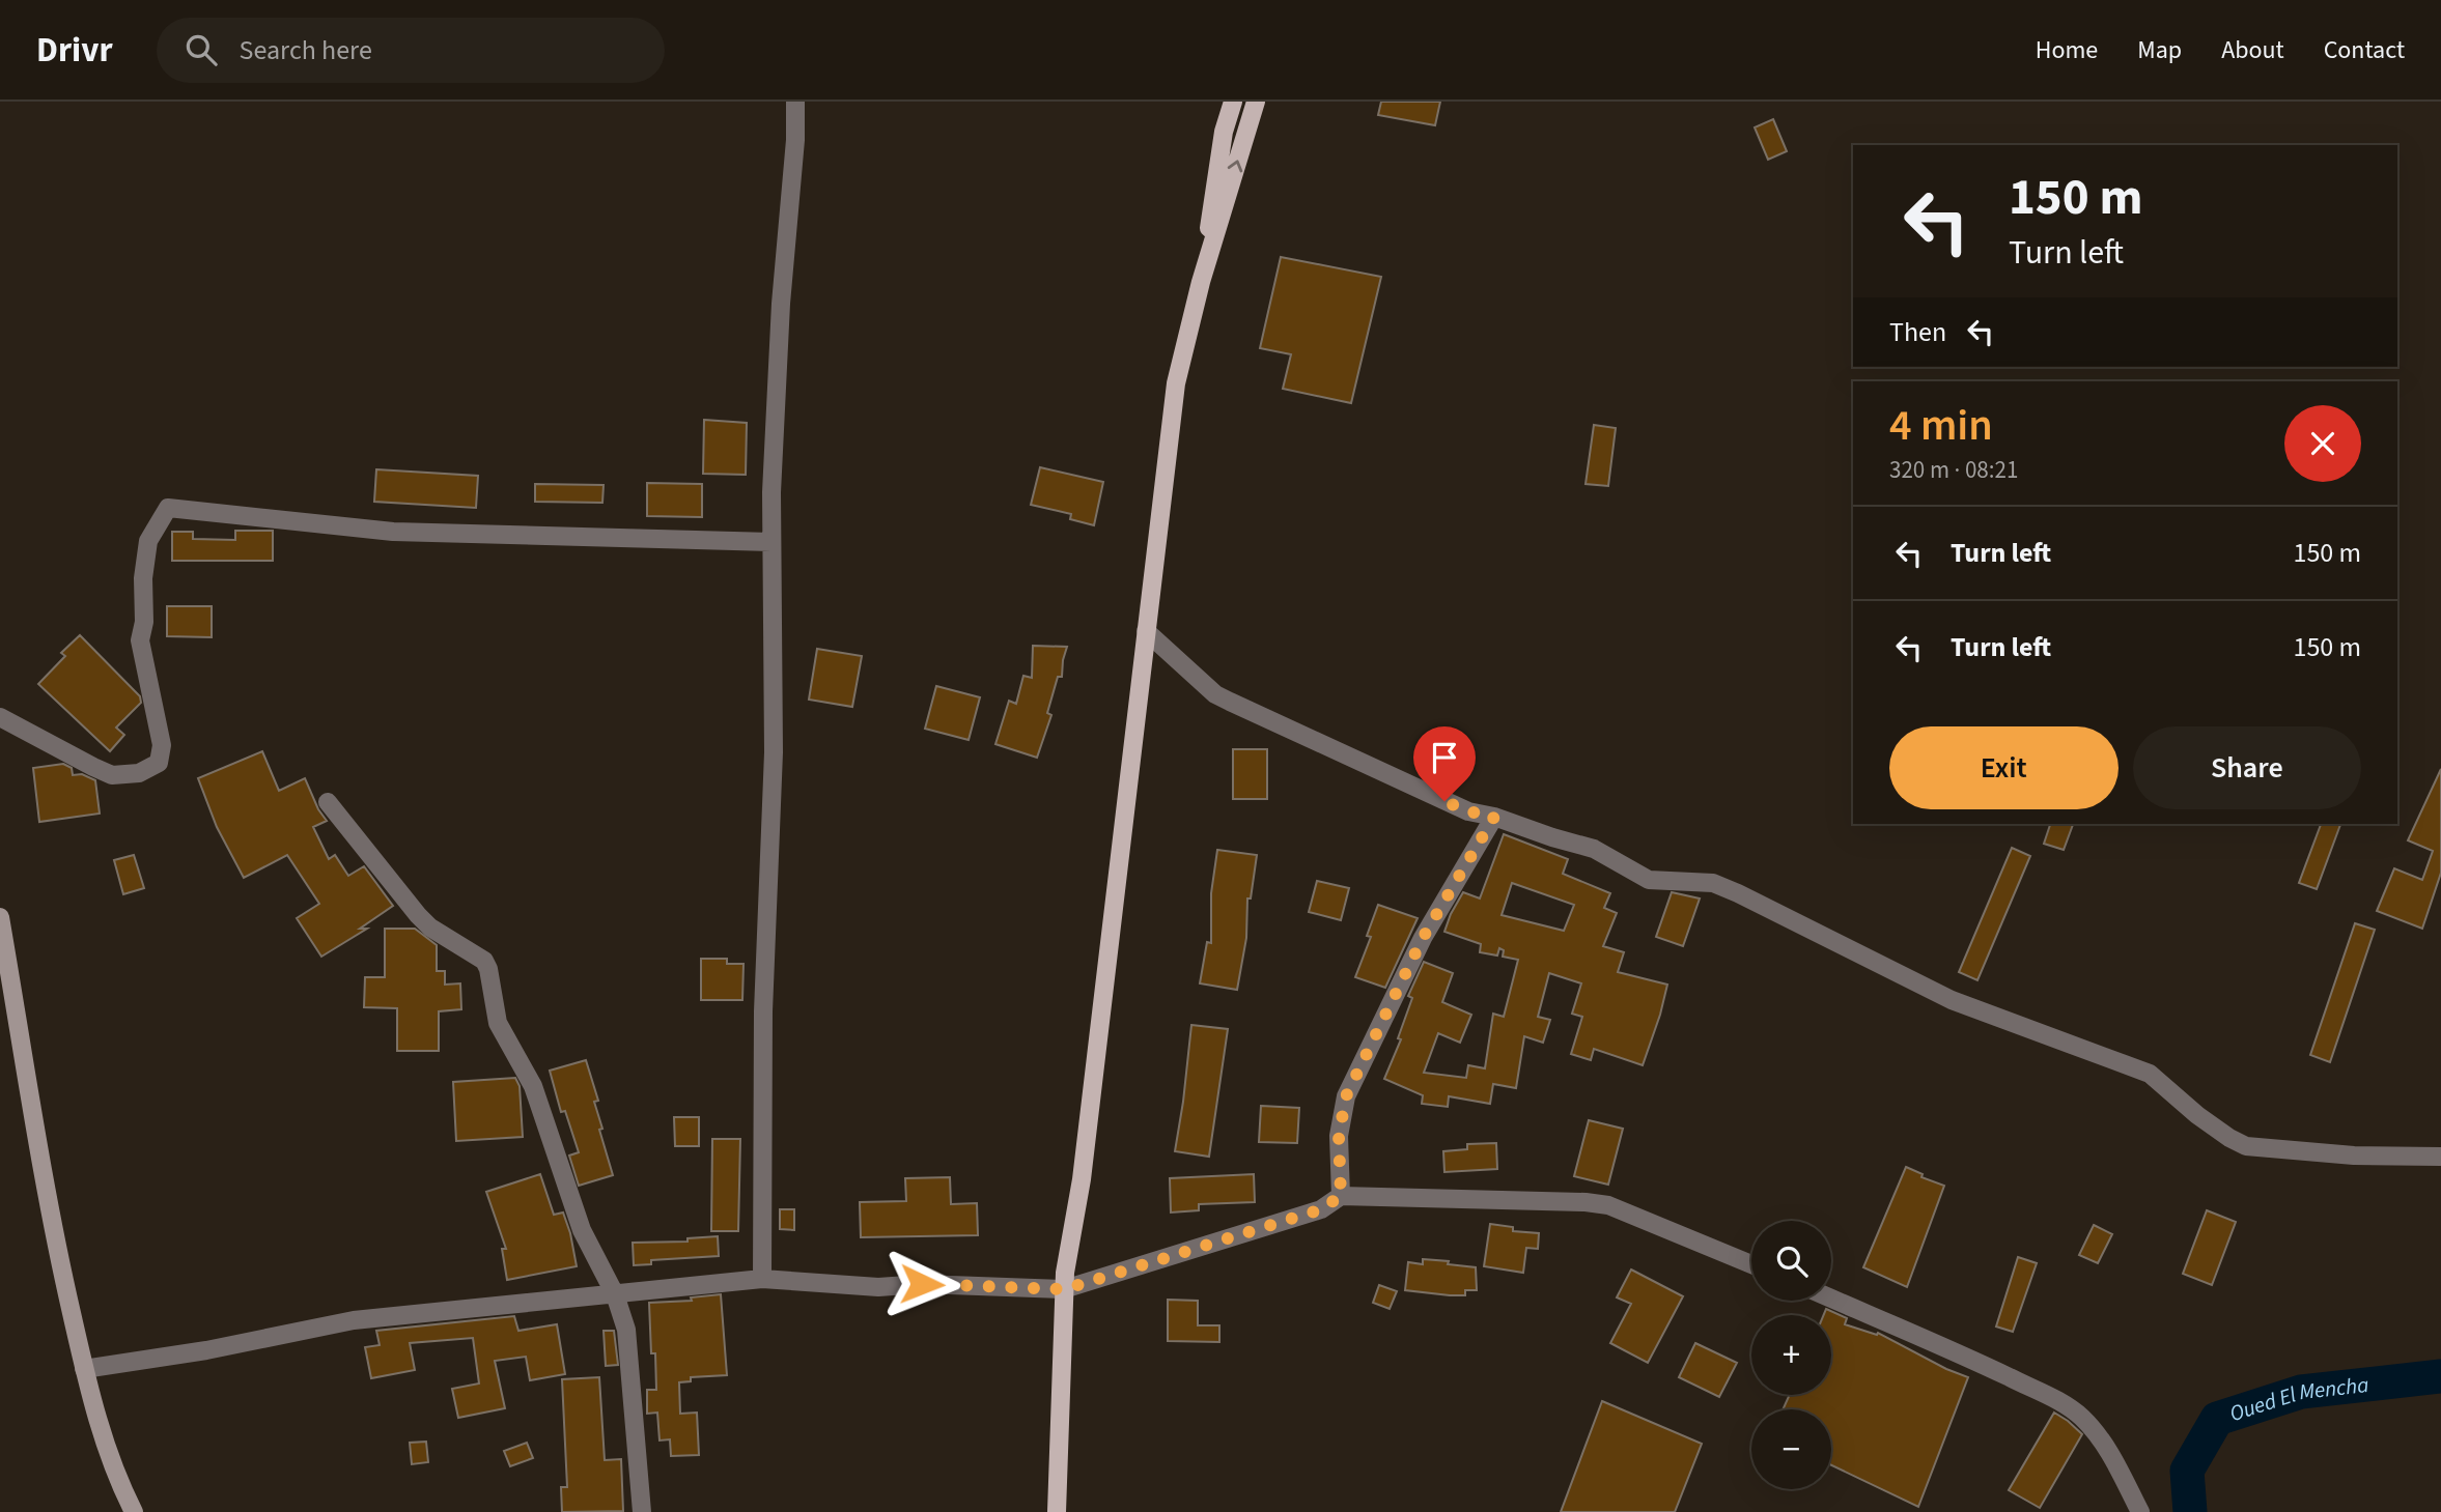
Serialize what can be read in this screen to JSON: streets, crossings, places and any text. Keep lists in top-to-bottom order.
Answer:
{
  "water": ["Oued El Mencha"],
  "page": {
    "header": "Drivr",
    "search": "Search here",
    "nav": [
      "Home",
      "Map",
      "About",
      "Contact"
    ],
    "turn": ["150 m", "Turn left"],
    "then": "Then",
    "heading": ["4 min", "320 m · 08:21"],
    "list": [
      {
        "name": "Turn left",
        "value": "150 m"
      },
      {
        "name": "Turn left",
        "value": "150 m"
      }
    ],
    "buttons": ["Exit", "Share"],
    "map_buttons": ["+", "−"]
  }
}
